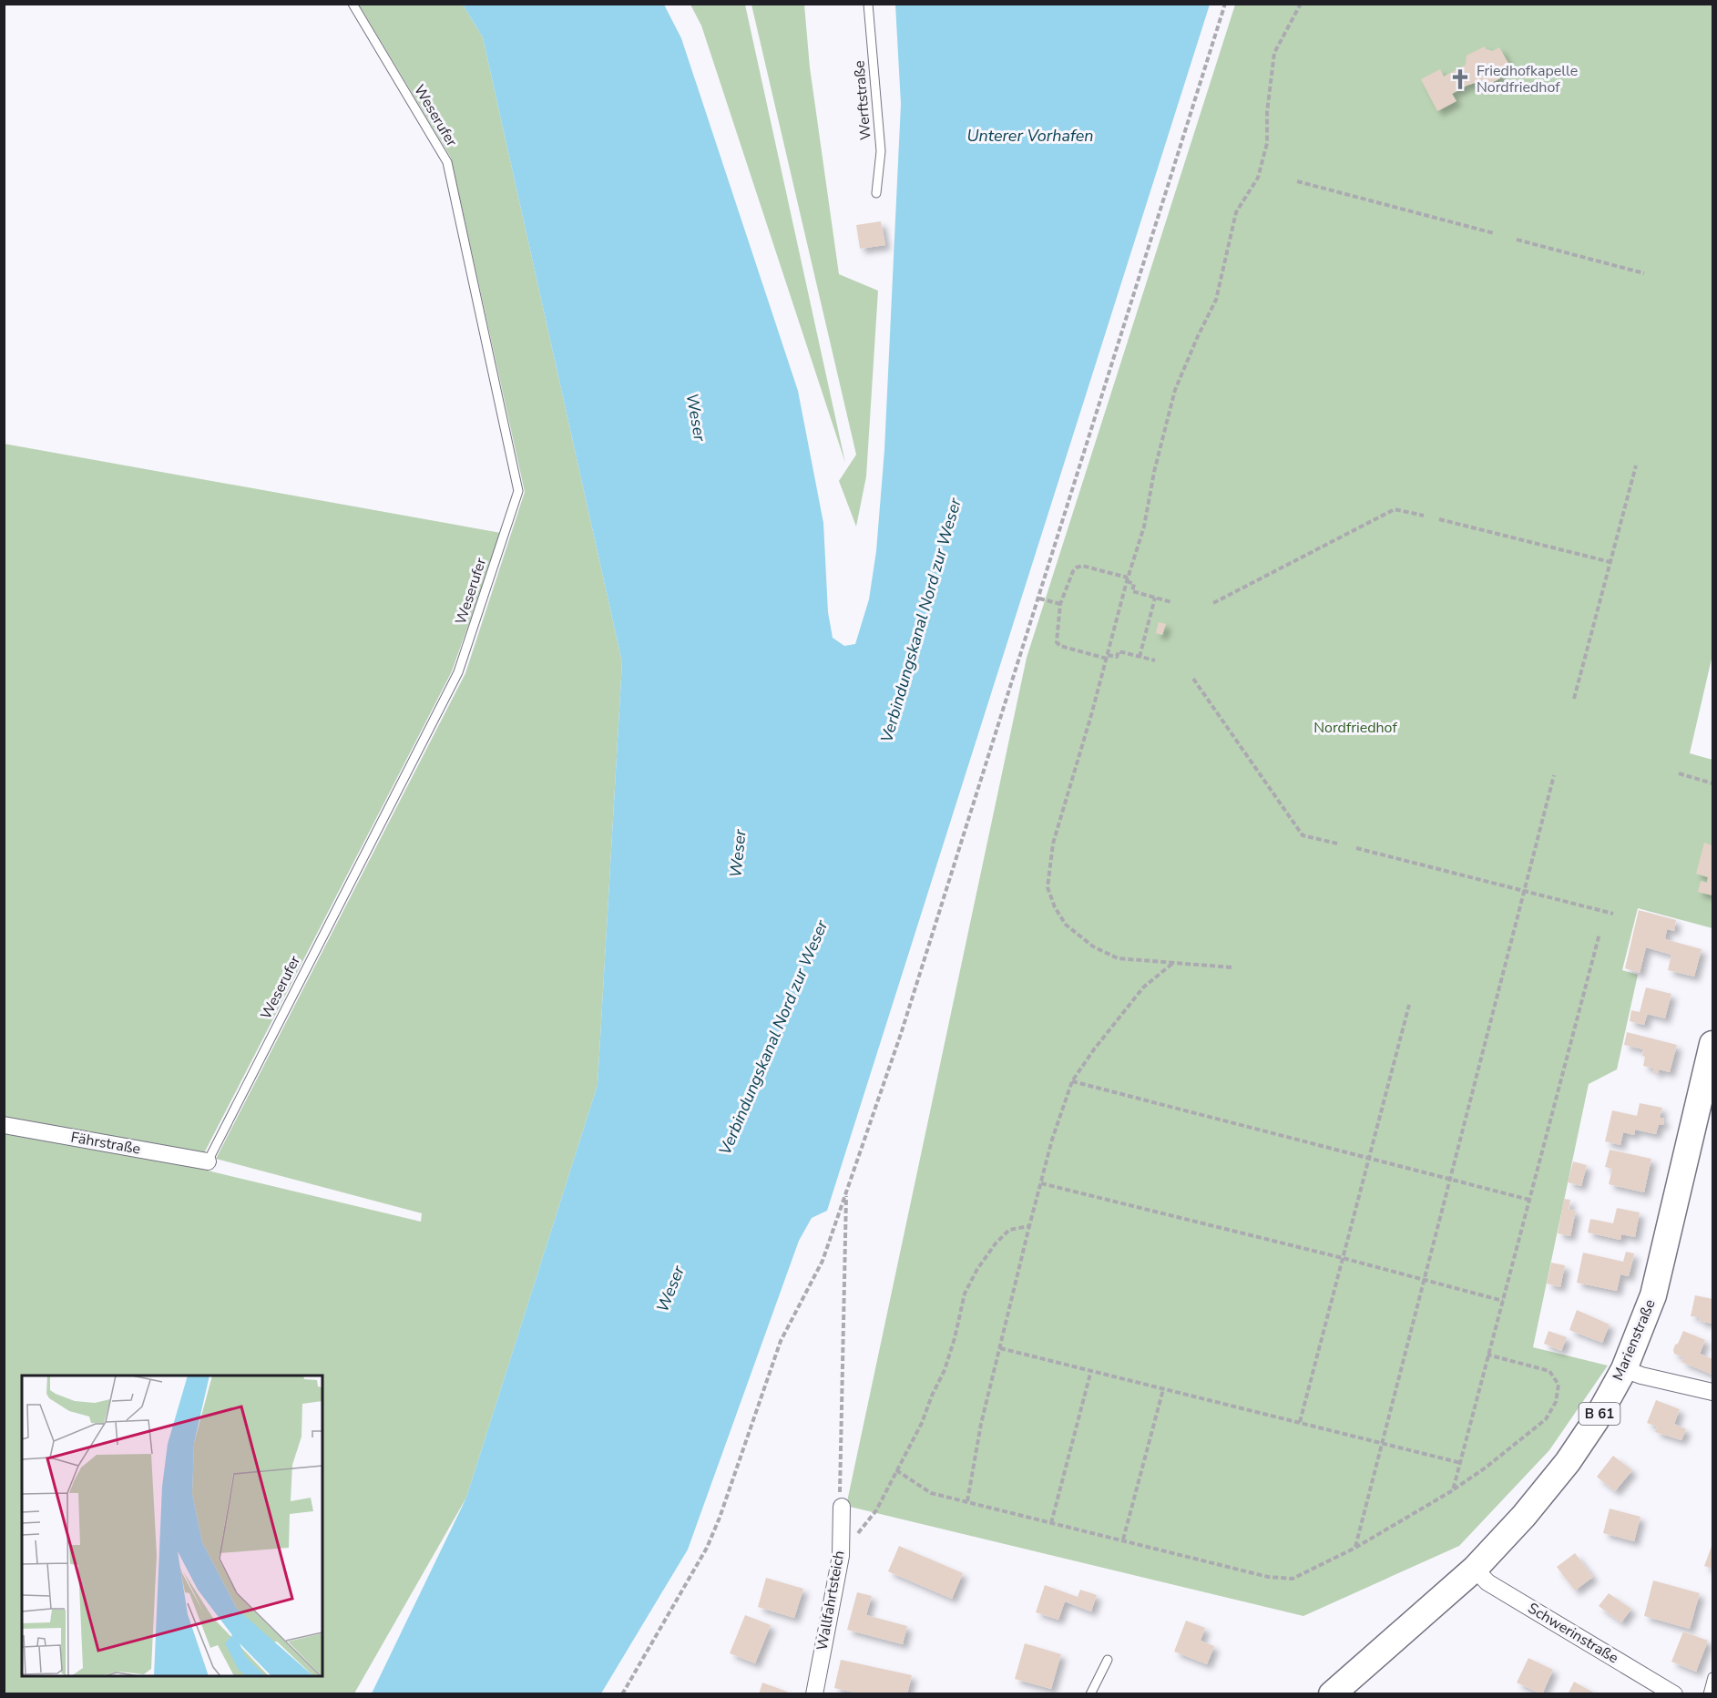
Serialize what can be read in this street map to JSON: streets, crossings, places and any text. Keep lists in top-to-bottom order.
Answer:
{
  "streets": {
    "main road": ["Marienstraße", "B 61"],
    "street": ["Fährstraße", "Wallfahrtsteich", "Schwerinstraße"],
    "lane": ["Werftstraße", "Weserufer"]
  },
  "crossings": [
    ["Weserufer", "Fährstraße"],
    ["Marienstraße", "Schwerinstraße"]
  ],
  "water": ["Unterer Vorhafen", "Weser", "Verbindungskanal Nord zur Weser"],
  "parks": ["Nordfriedhof"],
  "places": {
    "church": ["Friedhofkapelle Nordfriedhof"]
  }
}
